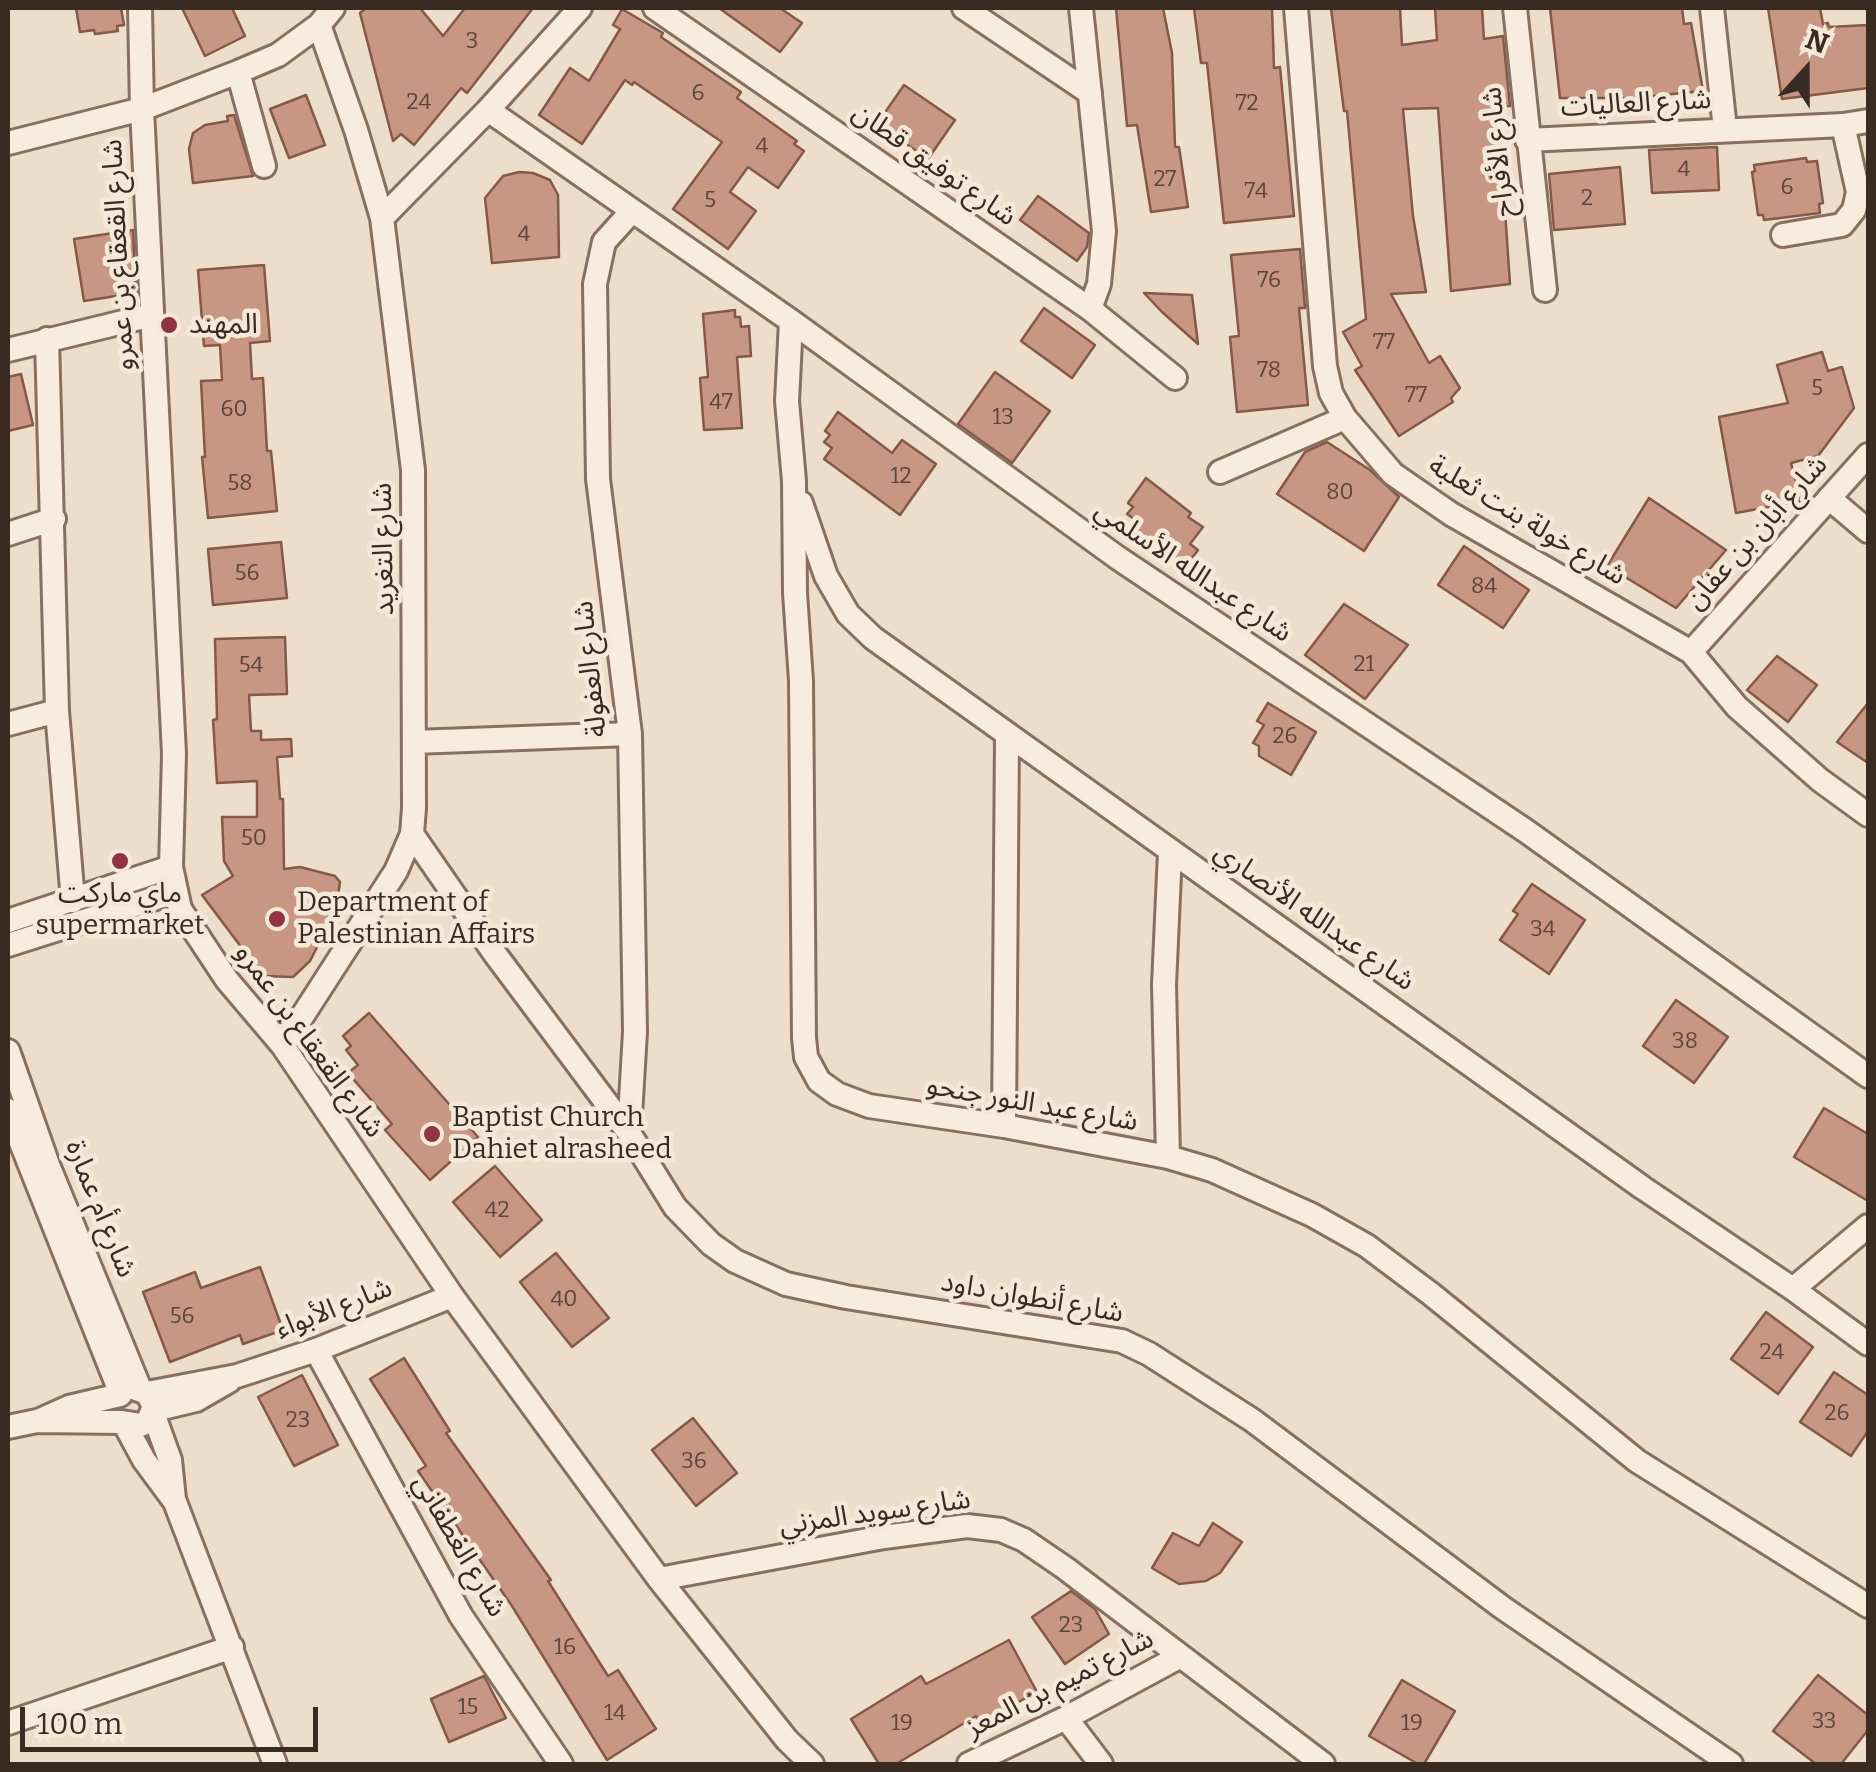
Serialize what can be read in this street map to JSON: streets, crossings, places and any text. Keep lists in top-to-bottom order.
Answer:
{
  "streets": {
    "street": [
      "شارع العاليات",
      "شارع الأفراح",
      "شارع توفيق قطان",
      "شارع القعقاع بن عمرو",
      "شارع خولة بنت ثعلبة",
      "شارع أبان بن عفان",
      "شارع التغريد",
      "شارع عبدالله الأسلمي",
      "شارع العفولة",
      "شارع عبدالله الأنصاري",
      "شارع عبد النور جنحو",
      "شارع أم عمارة",
      "شارع أنطوان داود",
      "شارع الأبواء",
      "شارع سويد المزني",
      "شارع الغطفاني",
      "شارع تميم بن المعز"
    ]
  },
  "crossings": [
    ["شارع العاليات", "شارع الأفراح"],
    ["شارع القعقاع بن عمرو", "شارع التغريد"],
    ["شارع القعقاع بن عمرو", "شارع الأبواء"],
    ["شارع القعقاع بن عمرو", "شارع سويد المزني"],
    ["شارع خولة بنت ثعلبة", "شارع أبان بن عفان"],
    ["شارع التغريد", "شارع أنطوان داود"],
    ["شارع عبدالله الأسلمي", "شارع العفولة"],
    ["شارع عبدالله الأسلمي", "شارع عبد النور جنحو"],
    ["شارع العفولة", "شارع أنطوان داود"],
    ["شارع عبدالله الأنصاري", "شارع عبد النور جنحو"],
    ["شارع أم عمارة", "شارع الأبواء"],
    ["شارع الأبواء", "شارع الغطفاني"],
    ["شارع سويد المزني", "شارع تميم بن المعز"]
  ],
  "places": [
    "المهند",
    "ماي ماركت supermarket",
    "Department of Palestinian Affairs",
    "Baptist Church Dahiet alrasheed"
  ],
  "house_numbers": [
    "3",
    "6",
    "24",
    "72",
    "4",
    "4",
    "27",
    "6",
    "74",
    "2",
    "5",
    "4",
    "76",
    "77",
    "78",
    "5",
    "77",
    "47",
    "60",
    "13",
    "12",
    "58",
    "80",
    "56",
    "84",
    "21",
    "54",
    "26",
    "50",
    "34",
    "38",
    "42",
    "40",
    "56",
    "24",
    "26",
    "23",
    "36",
    "23",
    "16",
    "15",
    "14",
    "33",
    "19",
    "19"
  ],
  "scale_bar": "100 m",
  "north": "top"
}
